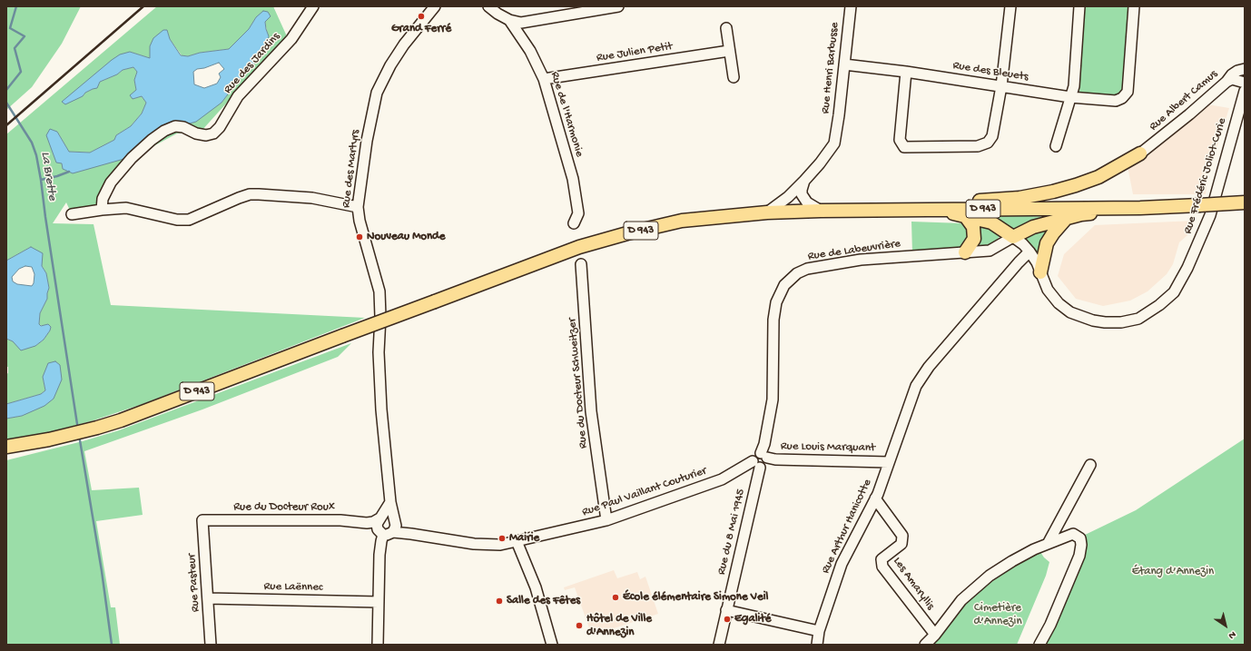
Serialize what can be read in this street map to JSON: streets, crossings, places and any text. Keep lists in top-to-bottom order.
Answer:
{
  "streets": {
    "main road": ["D 943"],
    "street": [
      "Rue Julien Petit",
      "Rue des Jardins",
      "Rue Henri Barbusse",
      "Rue des Bleuets",
      "Rue Albert Camus",
      "Rue de l'Harmonie",
      "Rue des Martyrs",
      "Rue Frédéric Joliot-Curie",
      "Rue de Labeuvrière",
      "Rue du Docteur Schweitzer",
      "Rue Louis Marquant",
      "Rue Paul Vaillant Couturier",
      "Rue du Docteur Roux",
      "Rue Arthur Hanicotte",
      "Rue du 8 Mai 1945",
      "Rue Pasteur",
      "Les Amaryllis",
      "Rue Laënnec"
    ]
  },
  "crossings": [
    ["Rue Julien Petit", "Rue de l'Harmonie"],
    ["Rue Henri Barbusse", "Rue des Bleuets"],
    ["Rue Henri Barbusse", "D 943"],
    ["Rue des Martyrs", "Rue Paul Vaillant Couturier"],
    ["Rue des Martyrs", "Rue du Docteur Roux"],
    ["Rue Frédéric Joliot-Curie", "Rue de Labeuvrière"],
    ["Rue Frédéric Joliot-Curie", "Rue Arthur Hanicotte"],
    ["Rue de Labeuvrière", "Rue Louis Marquant"],
    ["Rue de Labeuvrière", "Rue Paul Vaillant Couturier"],
    ["Rue de Labeuvrière", "Rue du 8 Mai 1945"],
    ["Rue du Docteur Schweitzer", "Rue Paul Vaillant Couturier"],
    ["Rue Louis Marquant", "Rue Arthur Hanicotte"],
    ["Rue Paul Vaillant Couturier", "Rue du Docteur Roux"],
    ["Rue Paul Vaillant Couturier", "Rue du 8 Mai 1945"],
    ["Rue du Docteur Roux", "Rue Pasteur"],
    ["Rue Arthur Hanicotte", "Les Amaryllis"],
    ["Rue Pasteur", "Rue Laënnec"]
  ],
  "water": ["La Brette"],
  "parks": ["Étang d’Annezin", "Cimetière d’Annezin"],
  "places": [
    "Grand Ferré",
    "Nouveau Monde",
    "Mairie",
    "École élémentaire Simone Veil",
    "Salle des Fêtes",
    "Egalité",
    "Hôtel de Ville d'Annezin"
  ],
  "north": "bottom right"
}
